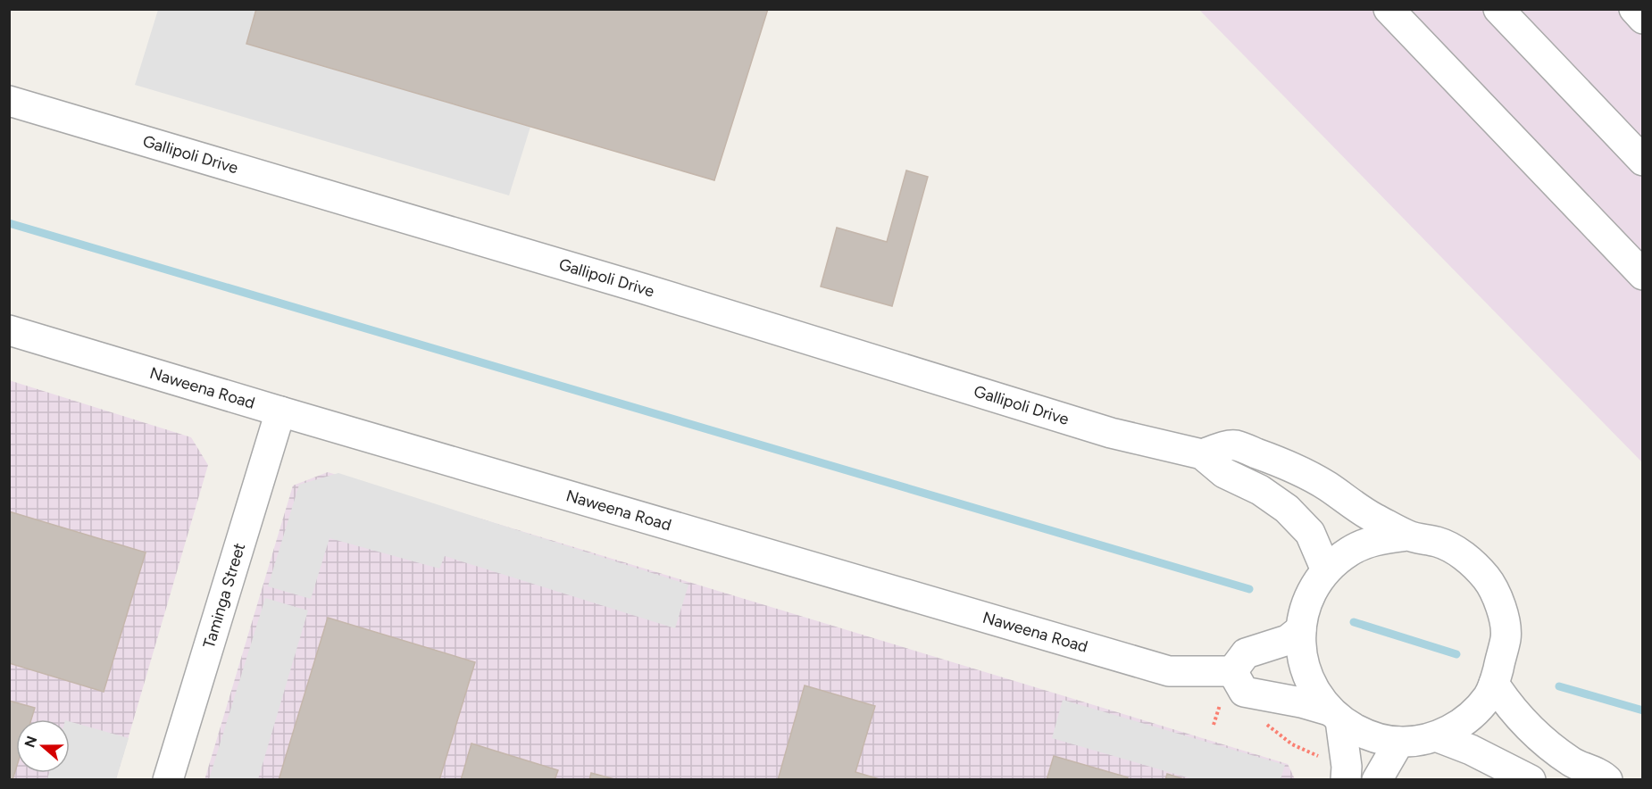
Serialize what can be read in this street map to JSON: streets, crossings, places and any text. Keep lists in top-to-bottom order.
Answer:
{
  "streets": {
    "street": ["Gallipoli Drive", "Naweena Road", "Taminga Street"]
  },
  "crossings": [
    ["Naweena Road", "Taminga Street"]
  ],
  "north": "left"
}
